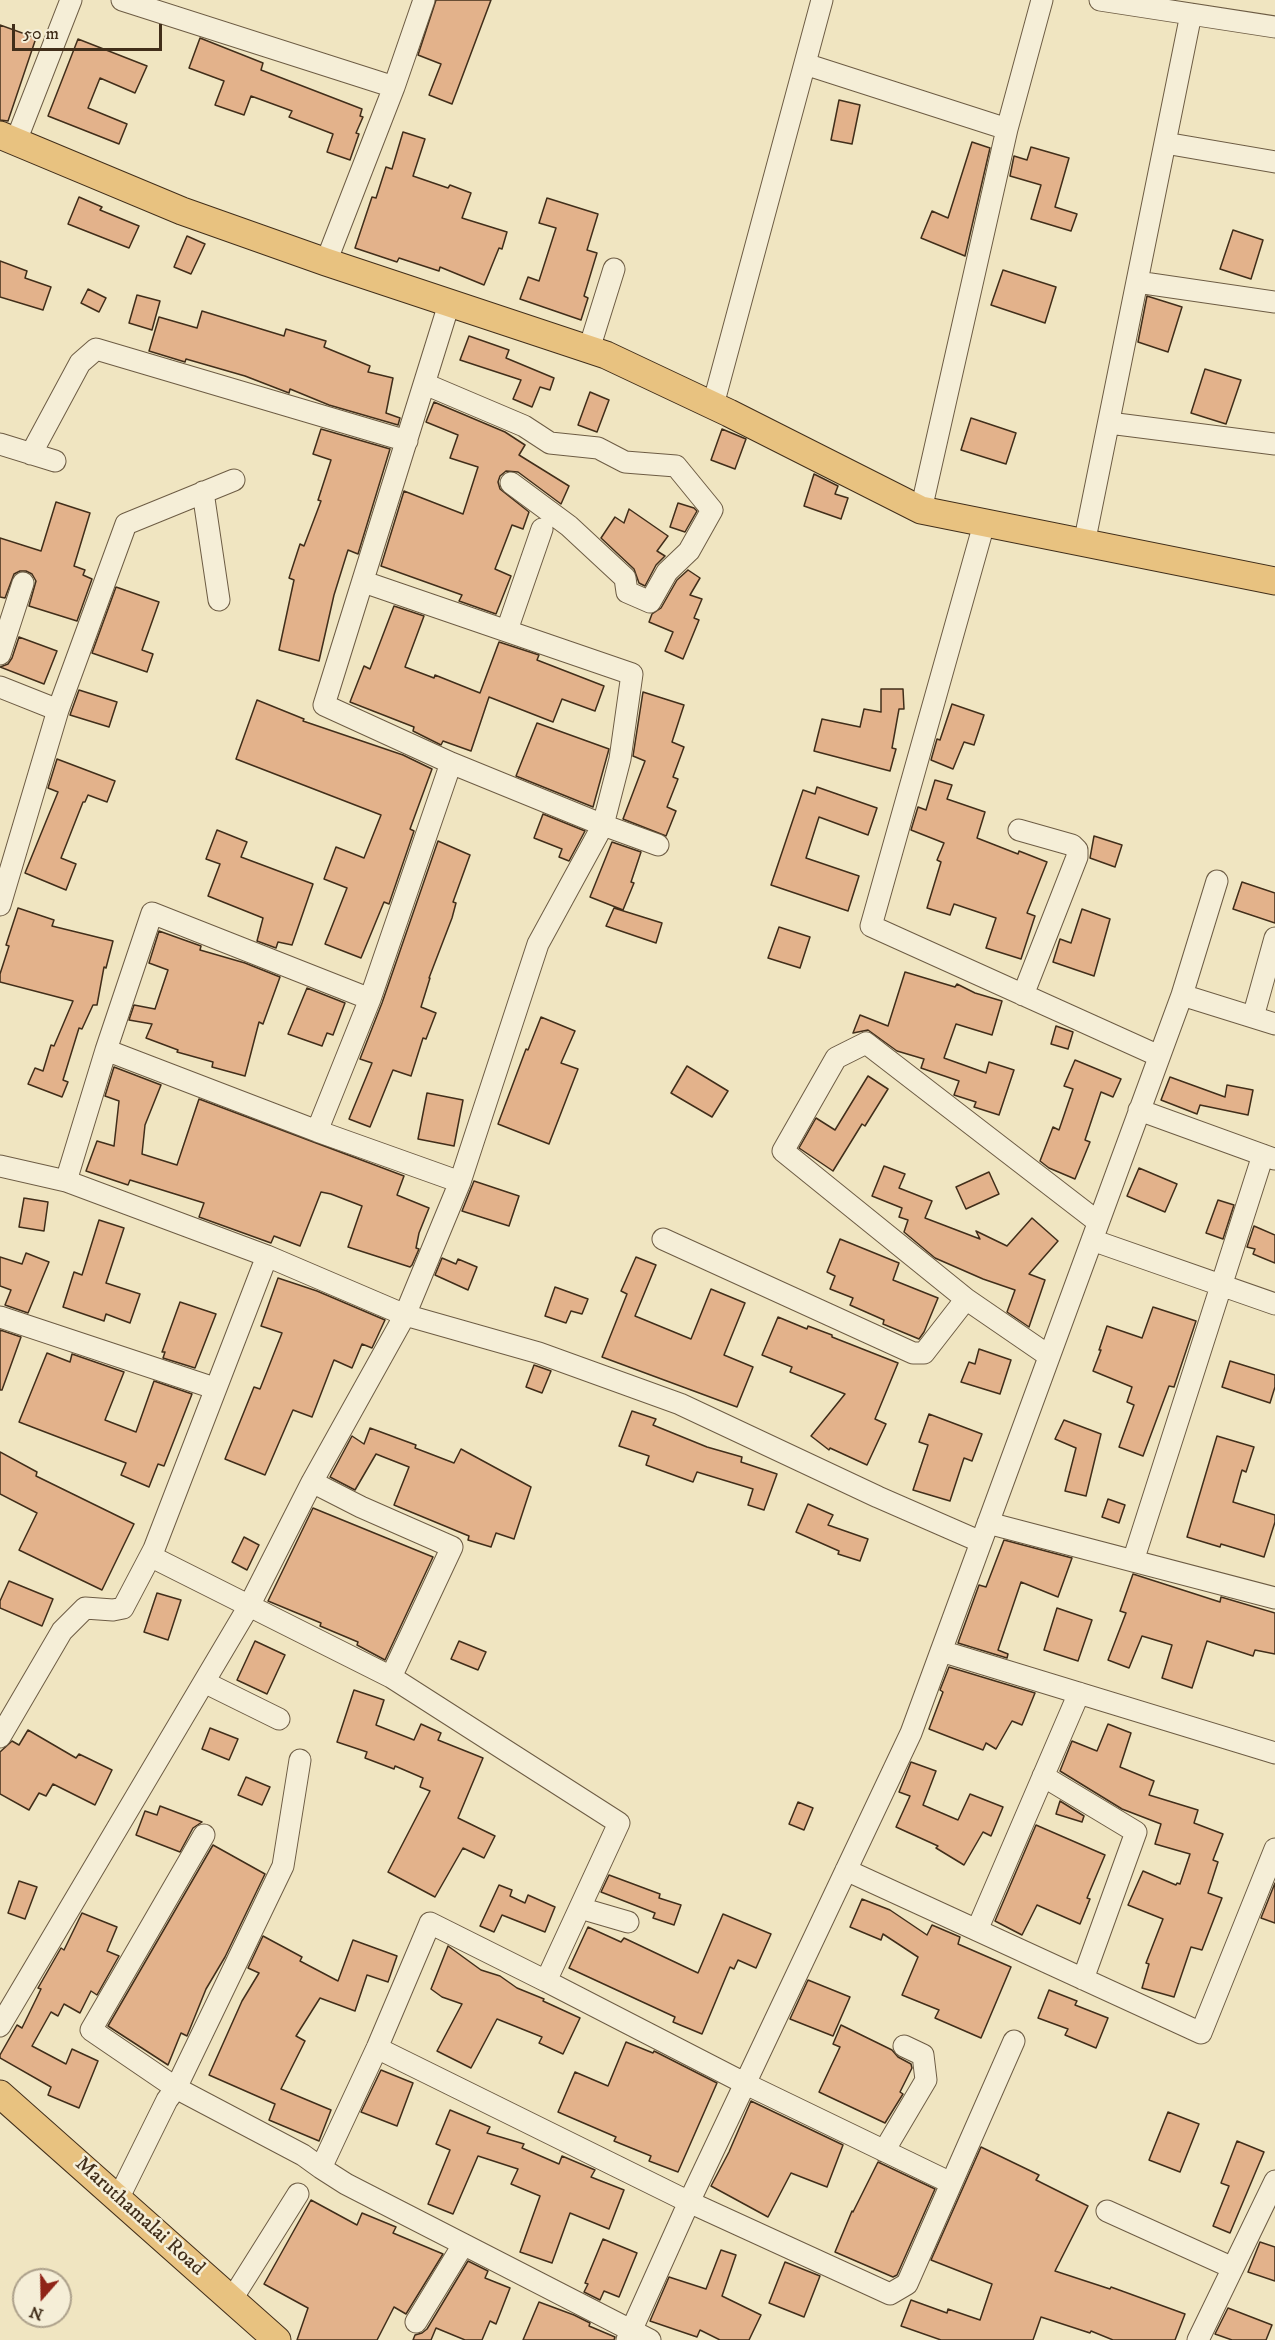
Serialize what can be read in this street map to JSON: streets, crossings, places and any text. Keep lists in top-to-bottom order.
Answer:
{
  "streets": {
    "main road": ["Maruthamalai Road"]
  },
  "scale_bar": "50 m",
  "north": "bottom"
}
